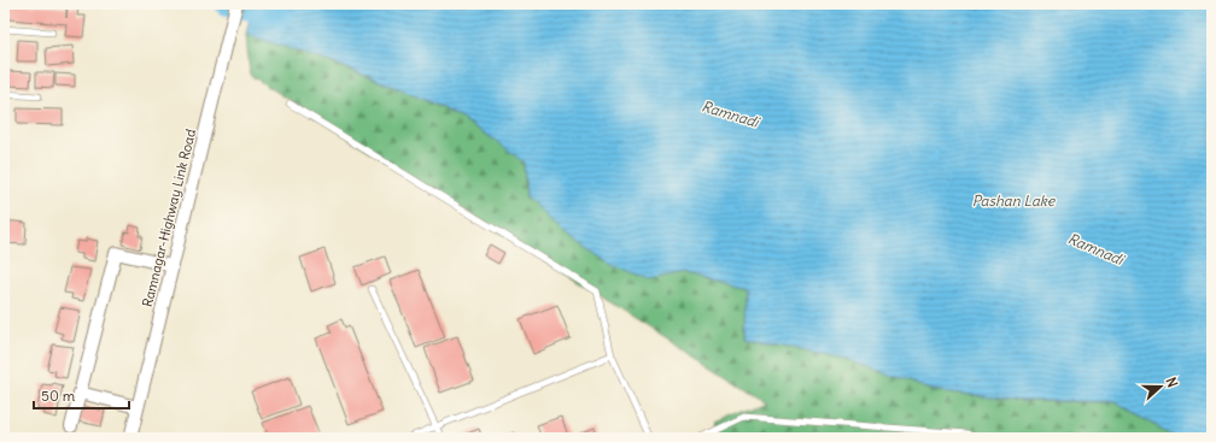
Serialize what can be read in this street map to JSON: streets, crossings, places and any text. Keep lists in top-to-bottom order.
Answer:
{
  "streets": {
    "street": ["Ramnagar-Highway Link Road"]
  },
  "water": ["Ramnadi", "Pashan Lake"],
  "scale_bar": "50 m",
  "north": "right"
}
